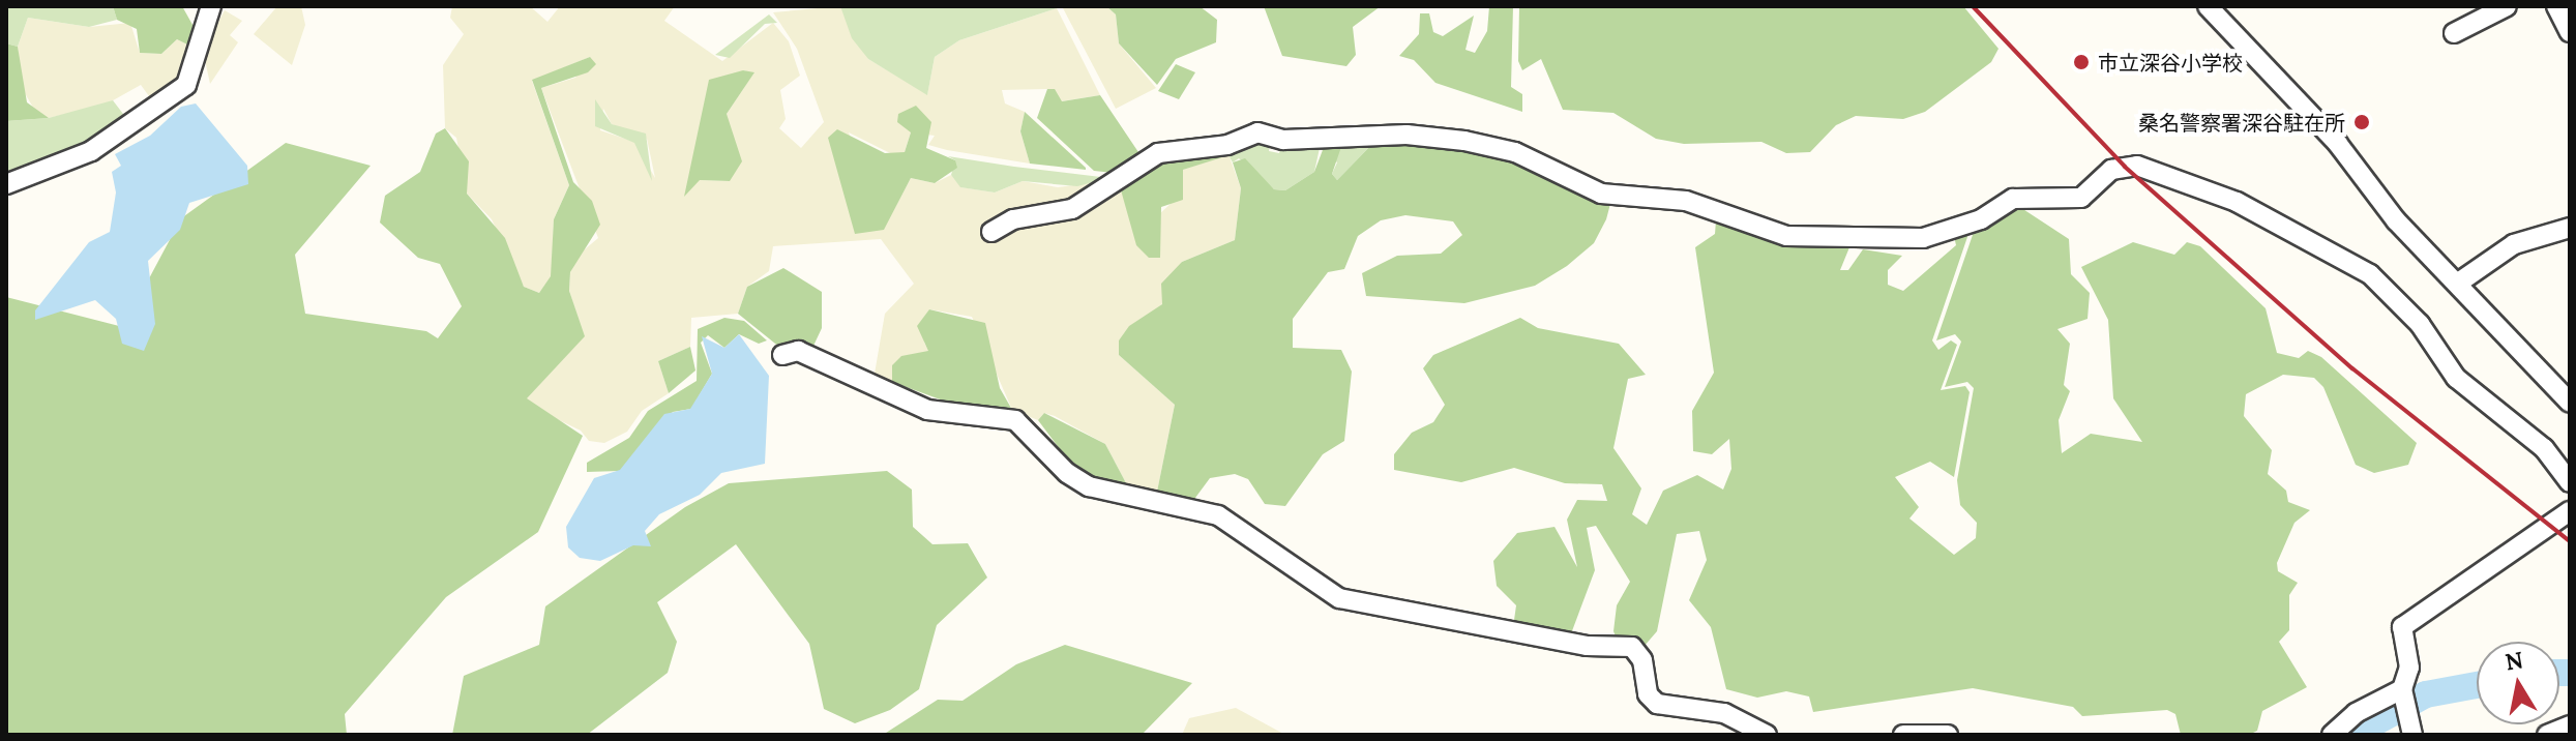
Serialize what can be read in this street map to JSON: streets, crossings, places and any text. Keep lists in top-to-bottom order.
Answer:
{
  "places": ["市立深谷小学校", "桑名警察署深谷駐在所"],
  "north": "top"
}
